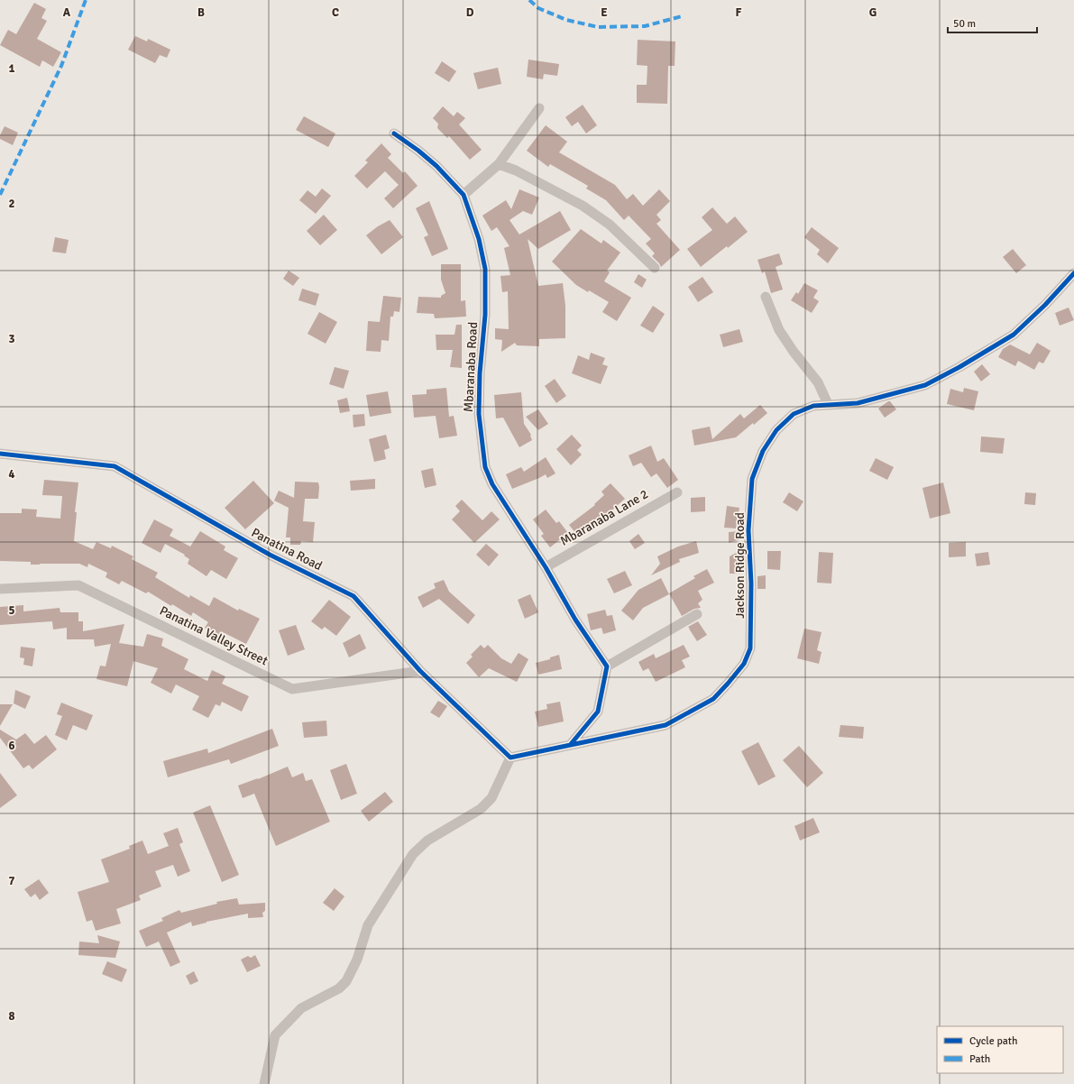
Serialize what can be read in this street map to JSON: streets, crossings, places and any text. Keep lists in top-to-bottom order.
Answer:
{
  "streets": {
    "street": [
      "Mbaranaba Road",
      "Mbaranaba Lane 2",
      "Panatina Road",
      "Jackson Ridge Road",
      "Panatina Valley Street"
    ]
  },
  "crossings": [
    ["Mbaranaba Road", "Mbaranaba Lane 2"],
    ["Panatina Road", "Jackson Ridge Road"],
    ["Panatina Road", "Panatina Valley Street"]
  ],
  "legend": ["Cycle path", "Path"],
  "scale_bar": "50 m",
  "grid": {
    "columns": [
      "A",
      "B",
      "C",
      "D",
      "E",
      "F",
      "G"
    ],
    "rows": [
      "1",
      "2",
      "3",
      "4",
      "5",
      "6",
      "7",
      "8"
    ]
  }
}
